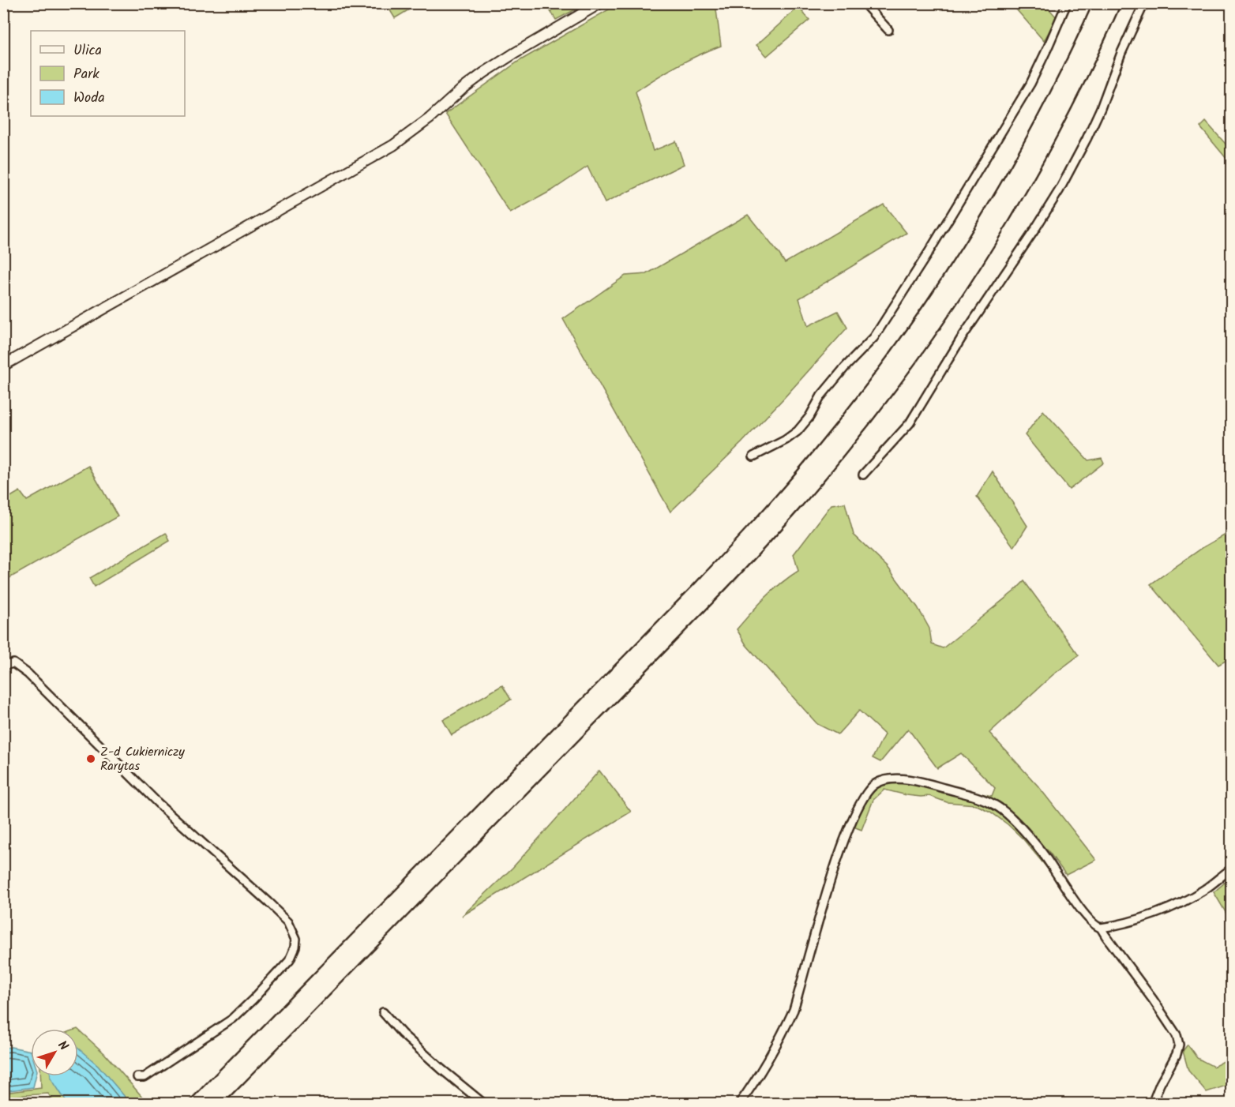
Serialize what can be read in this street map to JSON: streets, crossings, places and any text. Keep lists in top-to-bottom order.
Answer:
{
  "places": ["Z-d Cukierniczy Rarytas"],
  "legend": ["Ulica", "Park", "Woda"],
  "north": "top right"
}
